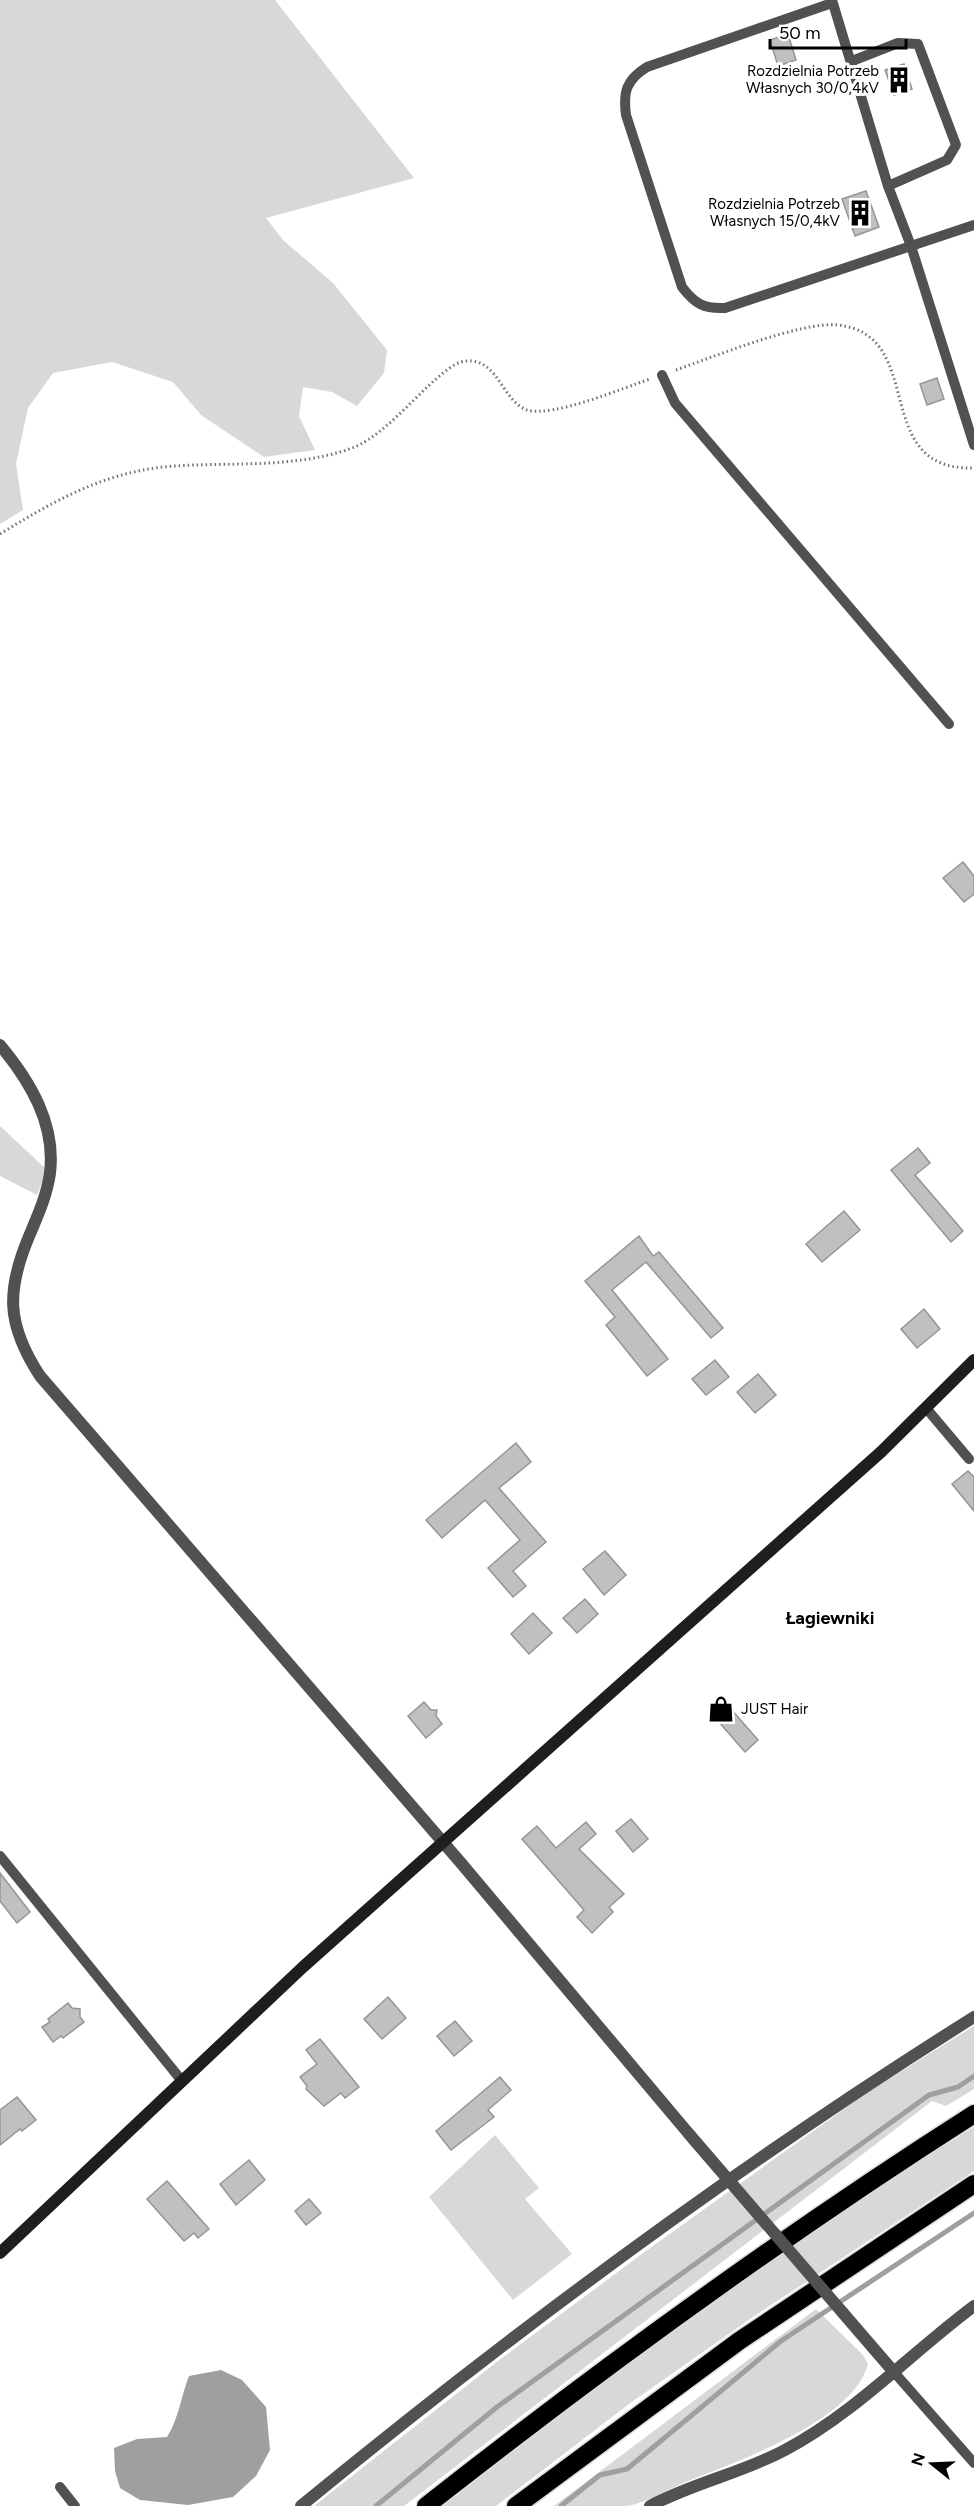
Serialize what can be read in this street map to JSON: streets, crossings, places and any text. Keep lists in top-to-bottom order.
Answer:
{
  "districts": ["Łagiewniki"],
  "places": {
    "building": ["Rozdzielnia Potrzeb Własnych 30/0,4kV", "Rozdzielnia Potrzeb Własnych 15/0,4kV"],
    "shop": ["JUST Hair"]
  },
  "scale_bar": "50 m",
  "north": "left"
}
